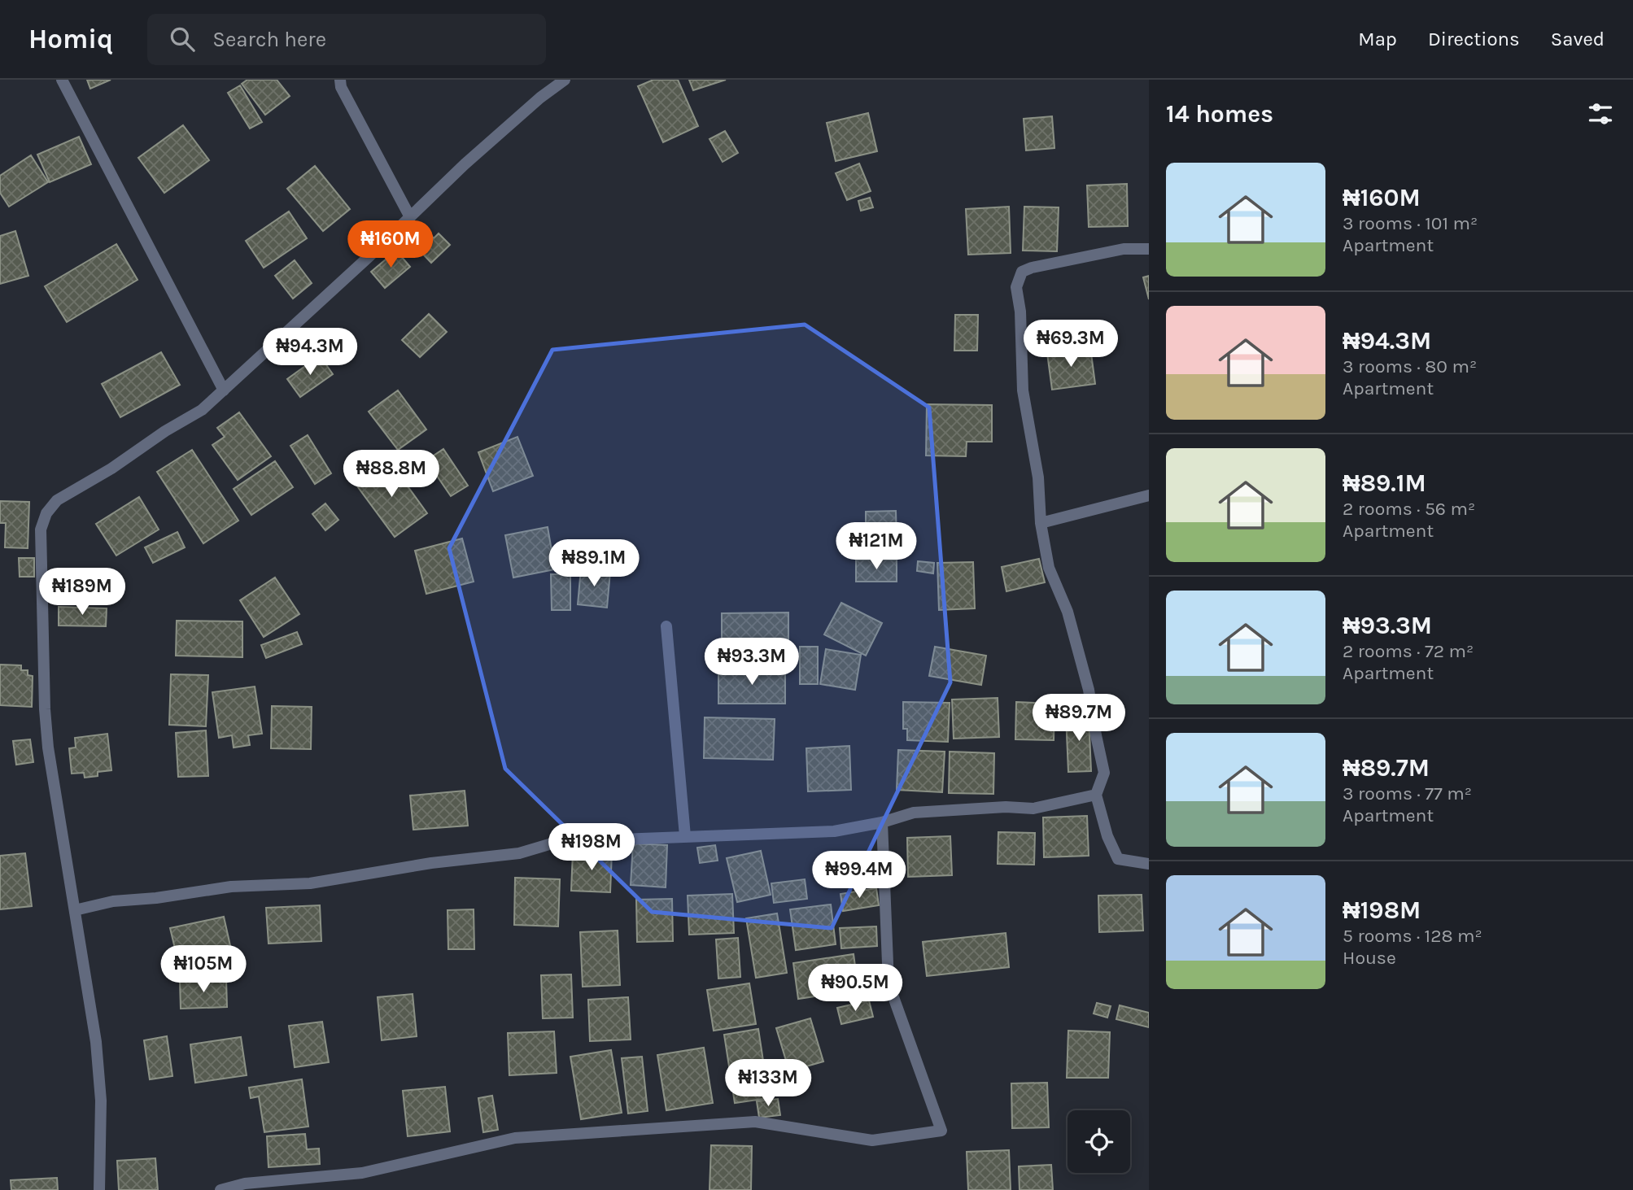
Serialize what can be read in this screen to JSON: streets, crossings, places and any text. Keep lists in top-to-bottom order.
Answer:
{
  "page": {
    "header": "Homiq",
    "search": "Search here",
    "nav": ["Map", "Directions", "Saved"],
    "heading": "14 homes",
    "list": [
      {
        "name": "₦160M",
        "note": "3 rooms · 101 m² · Apartment"
      },
      {
        "name": "₦94.3M",
        "note": "3 rooms · 80 m² · Apartment"
      },
      {
        "name": "₦89.1M",
        "note": "2 rooms · 56 m² · Apartment"
      },
      {
        "name": "₦93.3M",
        "note": "2 rooms · 72 m² · Apartment"
      },
      {
        "name": "₦89.7M",
        "note": "3 rooms · 77 m² · Apartment"
      },
      {
        "name": "₦198M",
        "note": "5 rooms · 128 m² · House"
      }
    ],
    "price": [
      "₦160M",
      "₦69.3M",
      "₦94.3M",
      "₦88.8M",
      "₦121M",
      "₦89.1M",
      "₦189M",
      "₦93.3M",
      "₦89.7M",
      "₦198M",
      "₦99.4M",
      "₦105M",
      "₦90.5M",
      "₦133M"
    ]
  }
}
